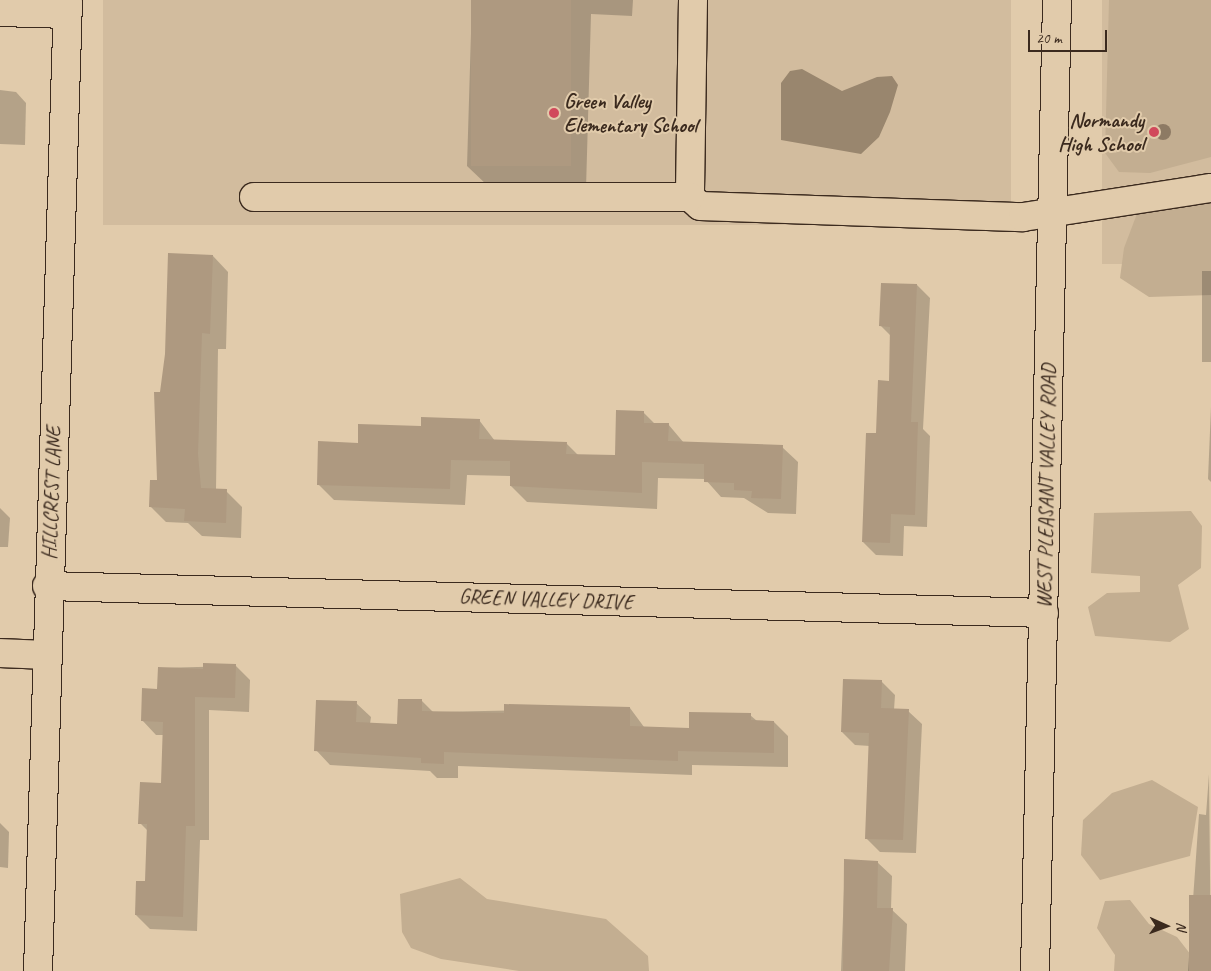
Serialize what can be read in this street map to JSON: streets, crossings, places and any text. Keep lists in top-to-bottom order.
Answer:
{
  "streets": {
    "street": ["WEST PLEASANT VALLEY ROAD", "HILLCREST LANE", "GREEN VALLEY DRIVE"]
  },
  "crossings": [
    ["WEST PLEASANT VALLEY ROAD", "GREEN VALLEY DRIVE"],
    ["HILLCREST LANE", "GREEN VALLEY DRIVE"]
  ],
  "places": ["Green Valley Elementary School", "Normandy High School"],
  "scale_bar": "20 m",
  "north": "right"
}
